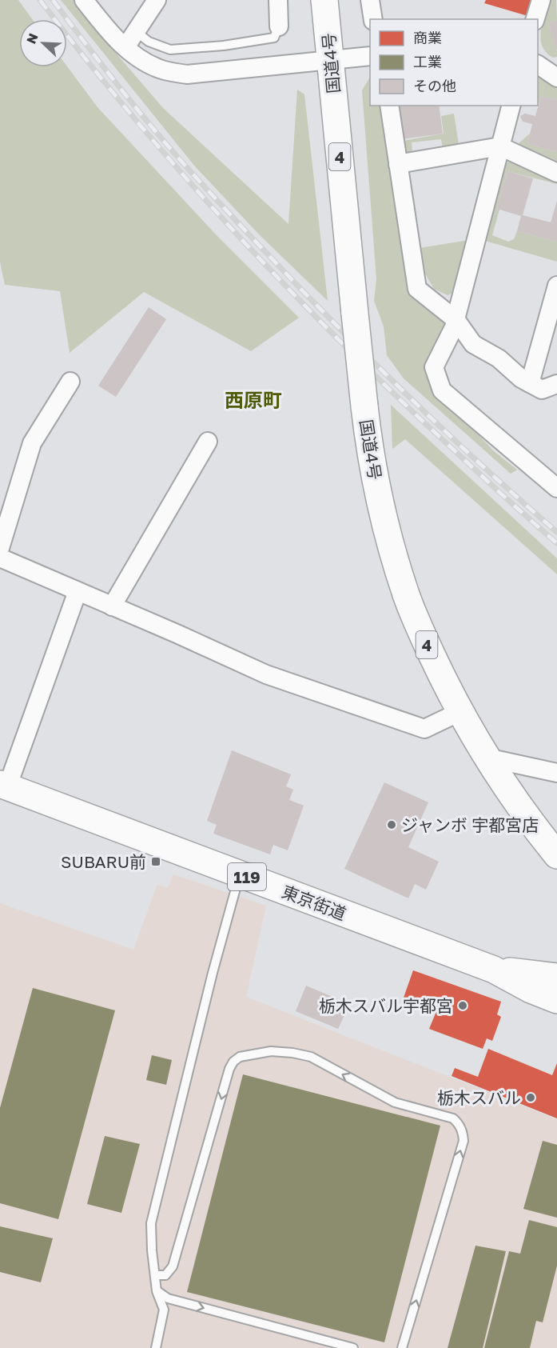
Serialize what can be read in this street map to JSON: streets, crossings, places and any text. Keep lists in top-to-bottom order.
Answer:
{
  "streets": {
    "highway": [
      "国道4号",
      "4",
      "119",
      "東京街道"
    ]
  },
  "districts": ["西原町"],
  "places": {
    "other": ["ジャンボ 宇都宮店", "栃木スバル宇都宮", "栃木スバル"],
    "transit": ["SUBARU前"]
  },
  "legend": ["商業", "工業", "その他"],
  "north": "top left"
}
